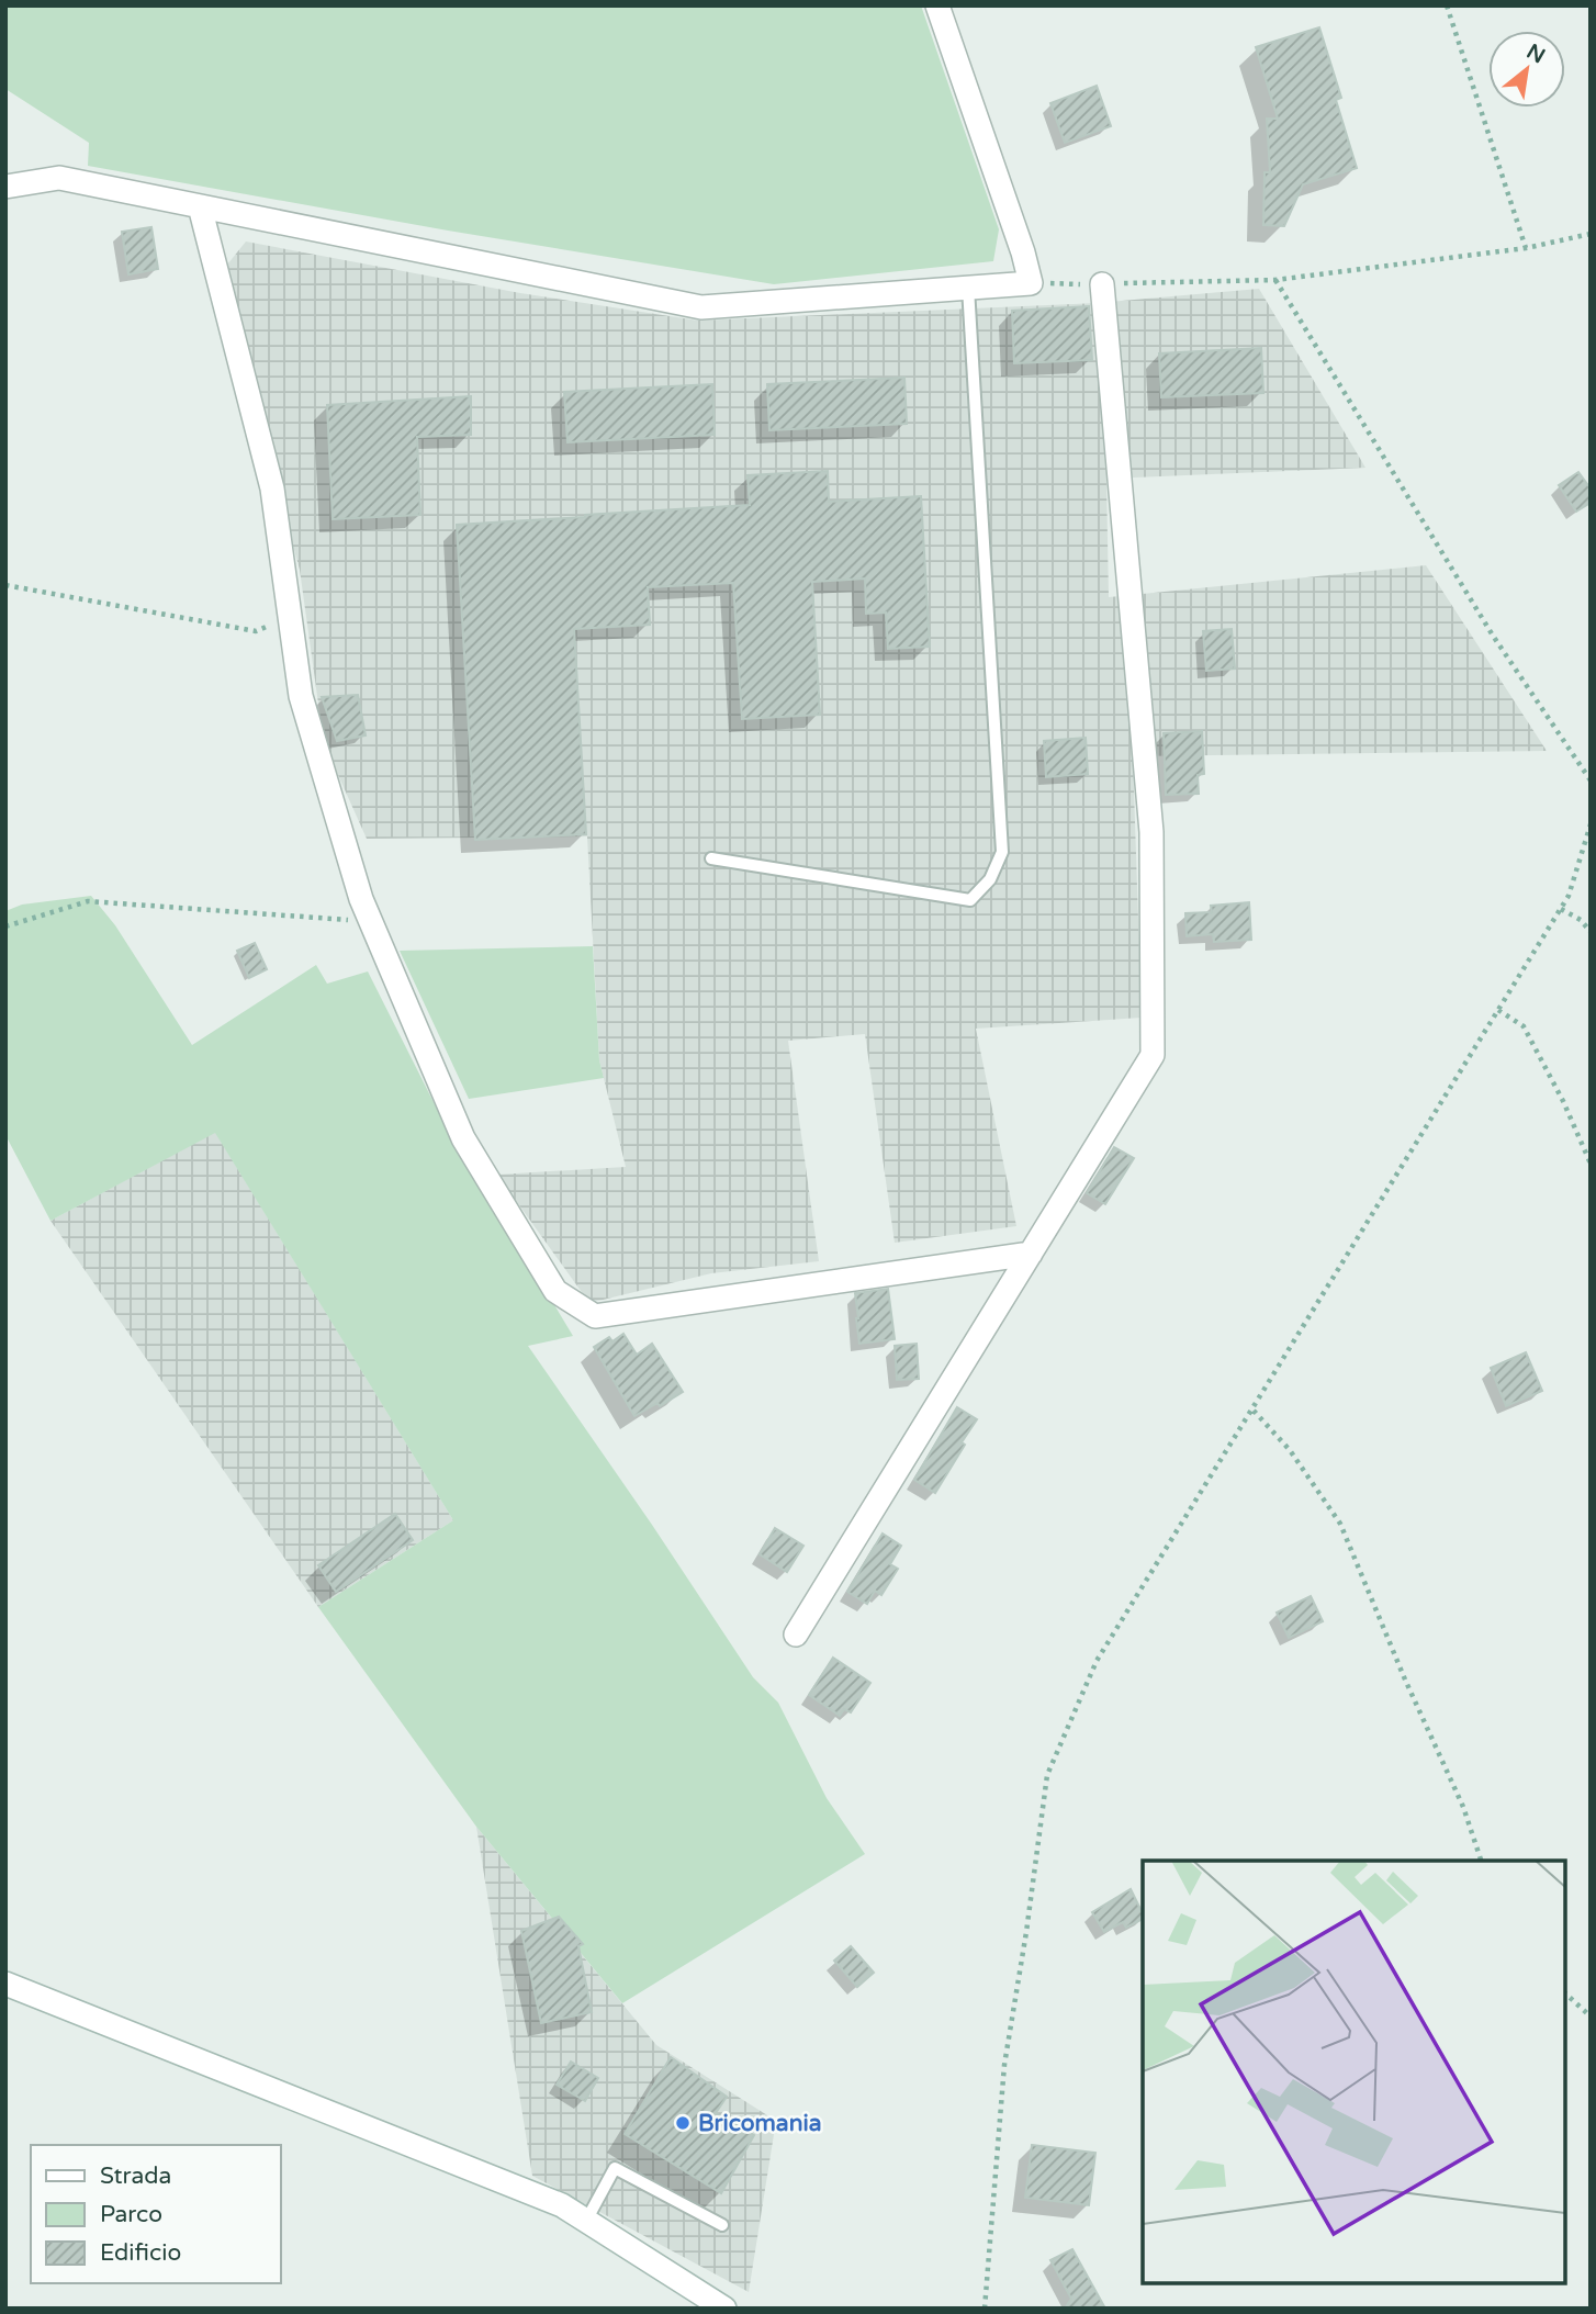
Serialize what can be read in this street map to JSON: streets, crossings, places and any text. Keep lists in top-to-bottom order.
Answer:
{
  "places": ["Bricomania"],
  "legend": ["Strada", "Parco", "Edificio"],
  "north": "top right"
}
